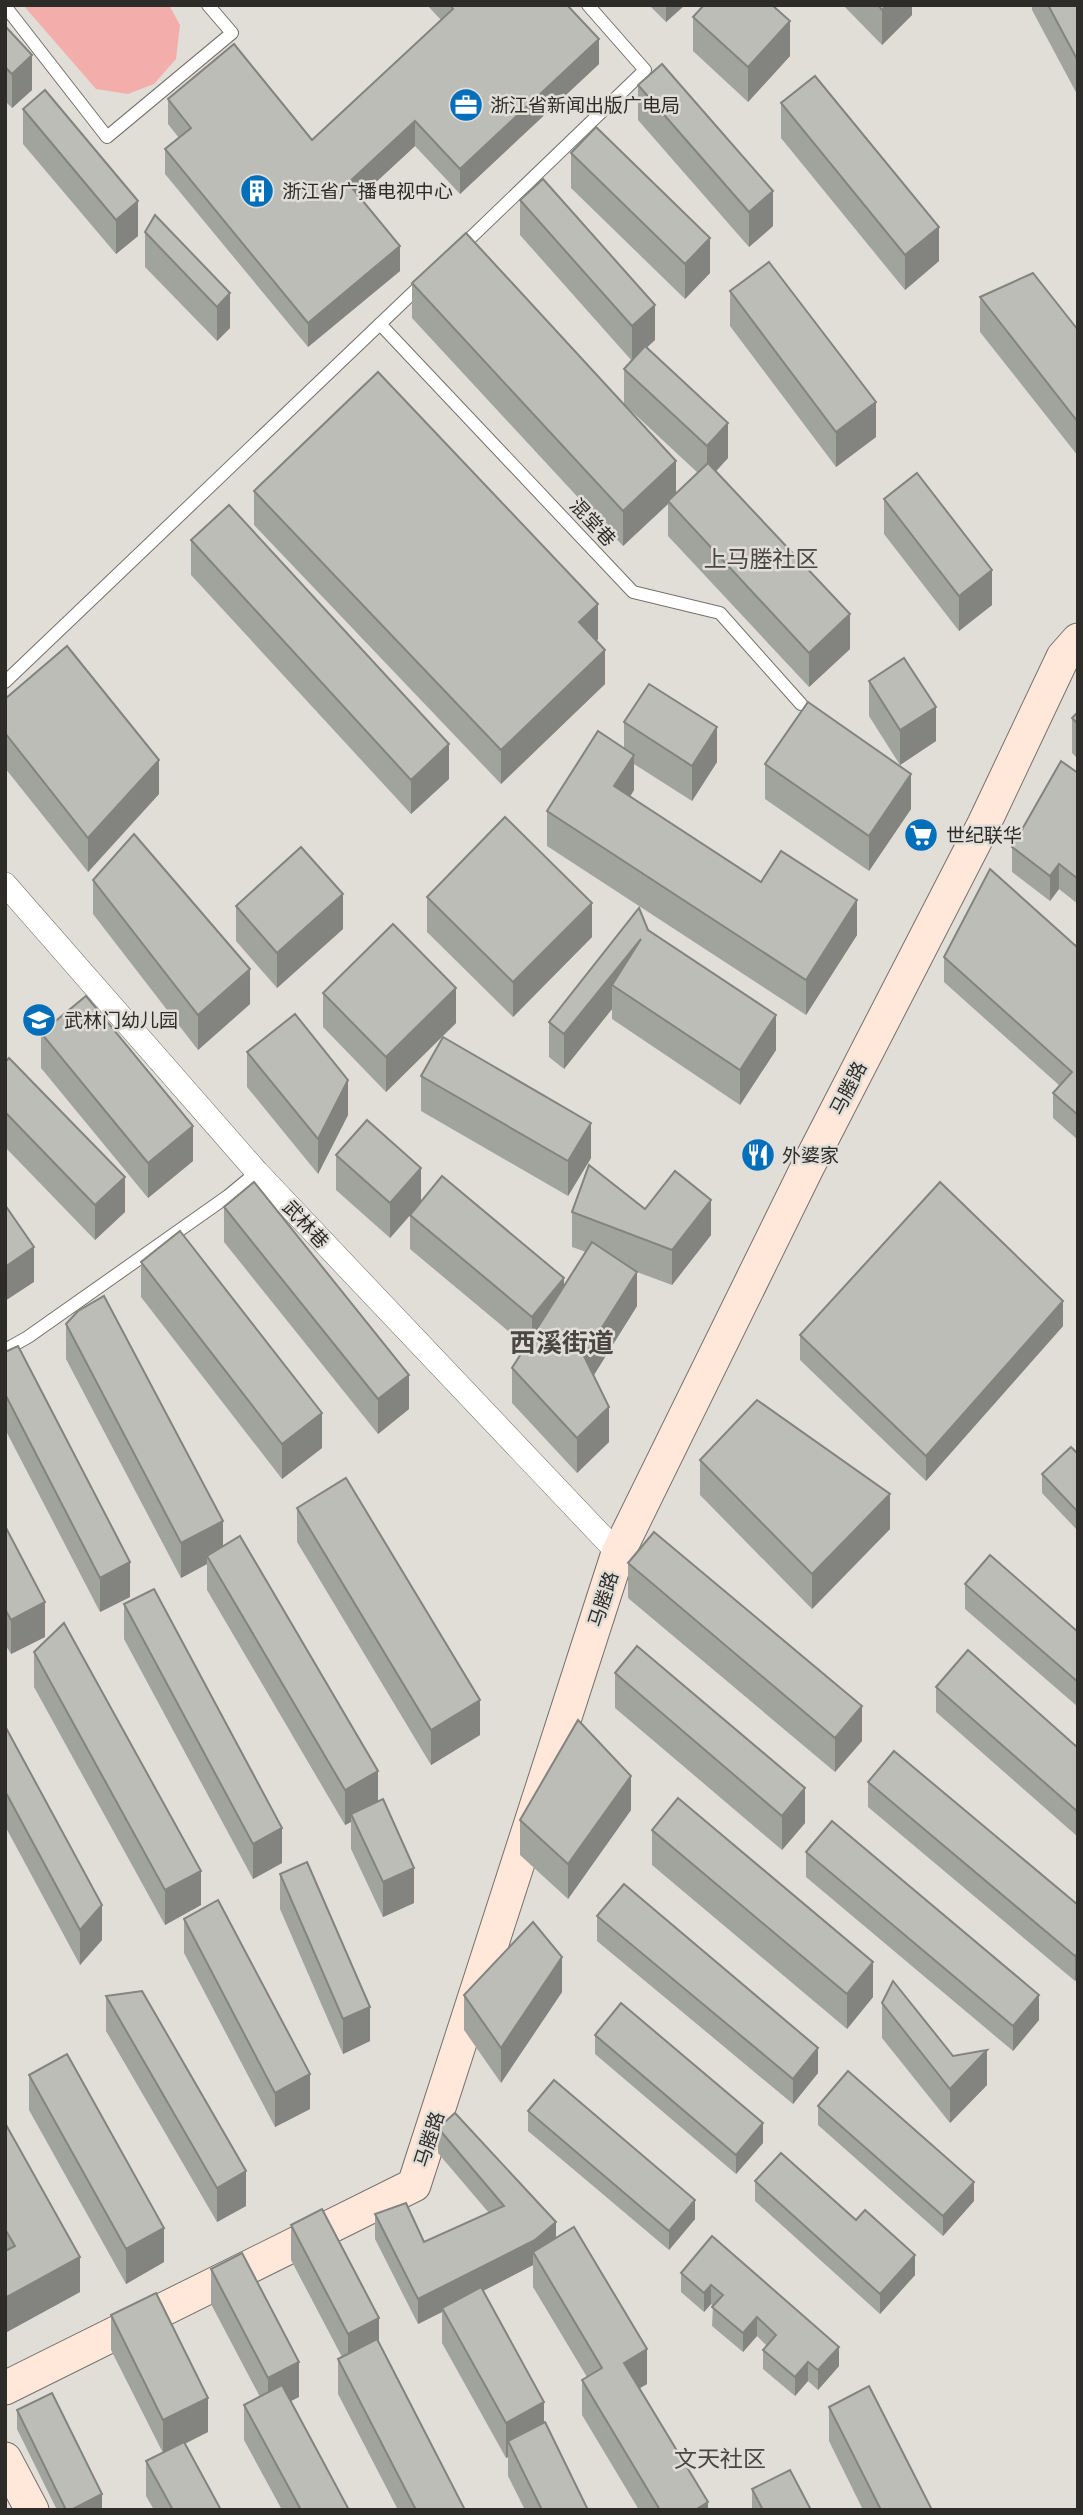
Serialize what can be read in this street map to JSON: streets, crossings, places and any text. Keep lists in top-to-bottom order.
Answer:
{
  "streets": {
    "street": ["马塍路", "武林巷"],
    "lane": ["混堂巷"]
  },
  "crossings": [
    ["马塍路", "武林巷"]
  ],
  "districts": ["上马塍社区", "西溪街道", "文天社区"],
  "places": {
    "office": ["浙江省新闻出版广电局"],
    "building": ["浙江省广播电视中心"],
    "supermarket": ["世纪联华"],
    "school or university": ["武林门幼儿园"],
    "restaurant": ["外婆家"]
  }
}
